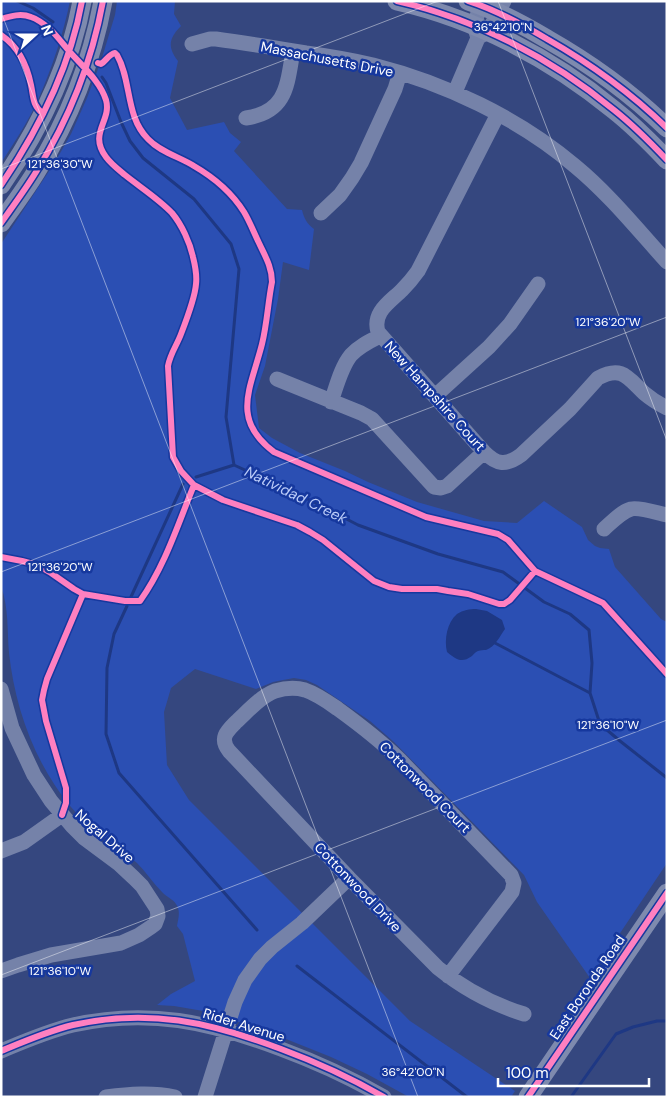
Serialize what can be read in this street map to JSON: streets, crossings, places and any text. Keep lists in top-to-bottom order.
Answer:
{
  "streets": {
    "main road": ["East Boronda Road"],
    "street": [
      "Massachusetts Drive",
      "New Hampshire Court",
      "Cottonwood Court",
      "Nogal Drive",
      "Cottonwood Drive",
      "Rider Avenue"
    ]
  },
  "crossings": [
    ["Massachusetts Drive", "New Hampshire Court"],
    ["Cottonwood Court", "Cottonwood Drive"]
  ],
  "water": ["Natividad Creek"],
  "scale_bar": "100 m",
  "north": "right",
  "coordinates": [
    "36°42'10\"N",
    "121°36'30\"W",
    "121°36'20\"W",
    "121°36'10\"W",
    "36°42'00\"N"
  ]
}
